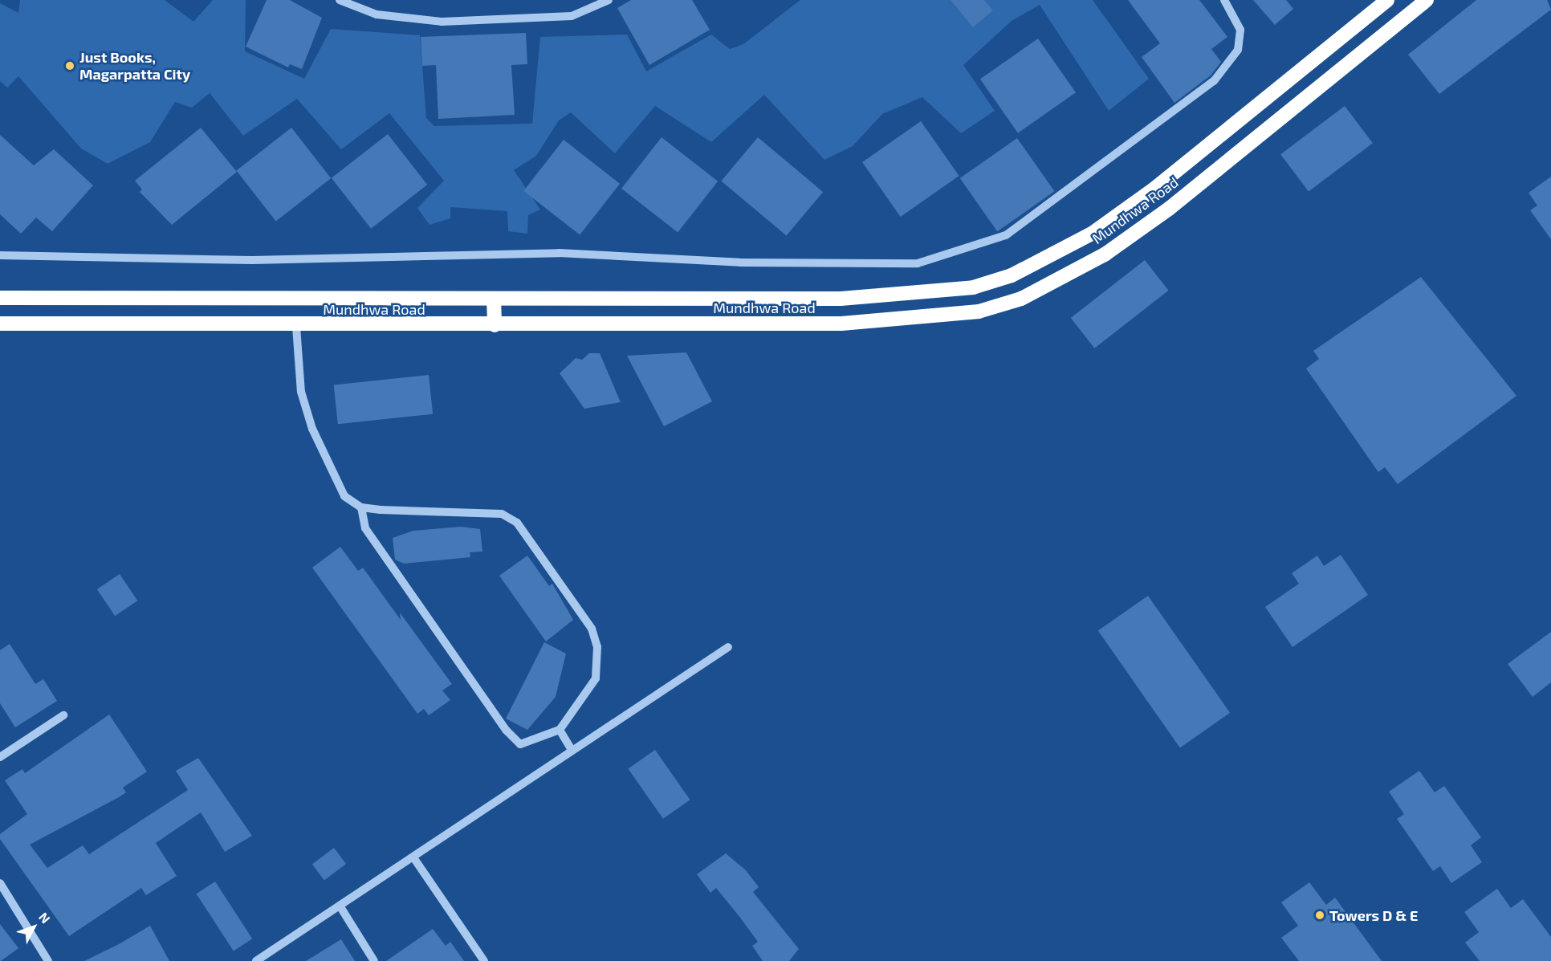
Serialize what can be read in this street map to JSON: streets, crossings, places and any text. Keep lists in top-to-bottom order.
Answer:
{
  "streets": {
    "highway": ["Mundhwa Road"]
  },
  "places": ["Just Books, Magarpatta City", "Towers D & E"],
  "north": "top right"
}
